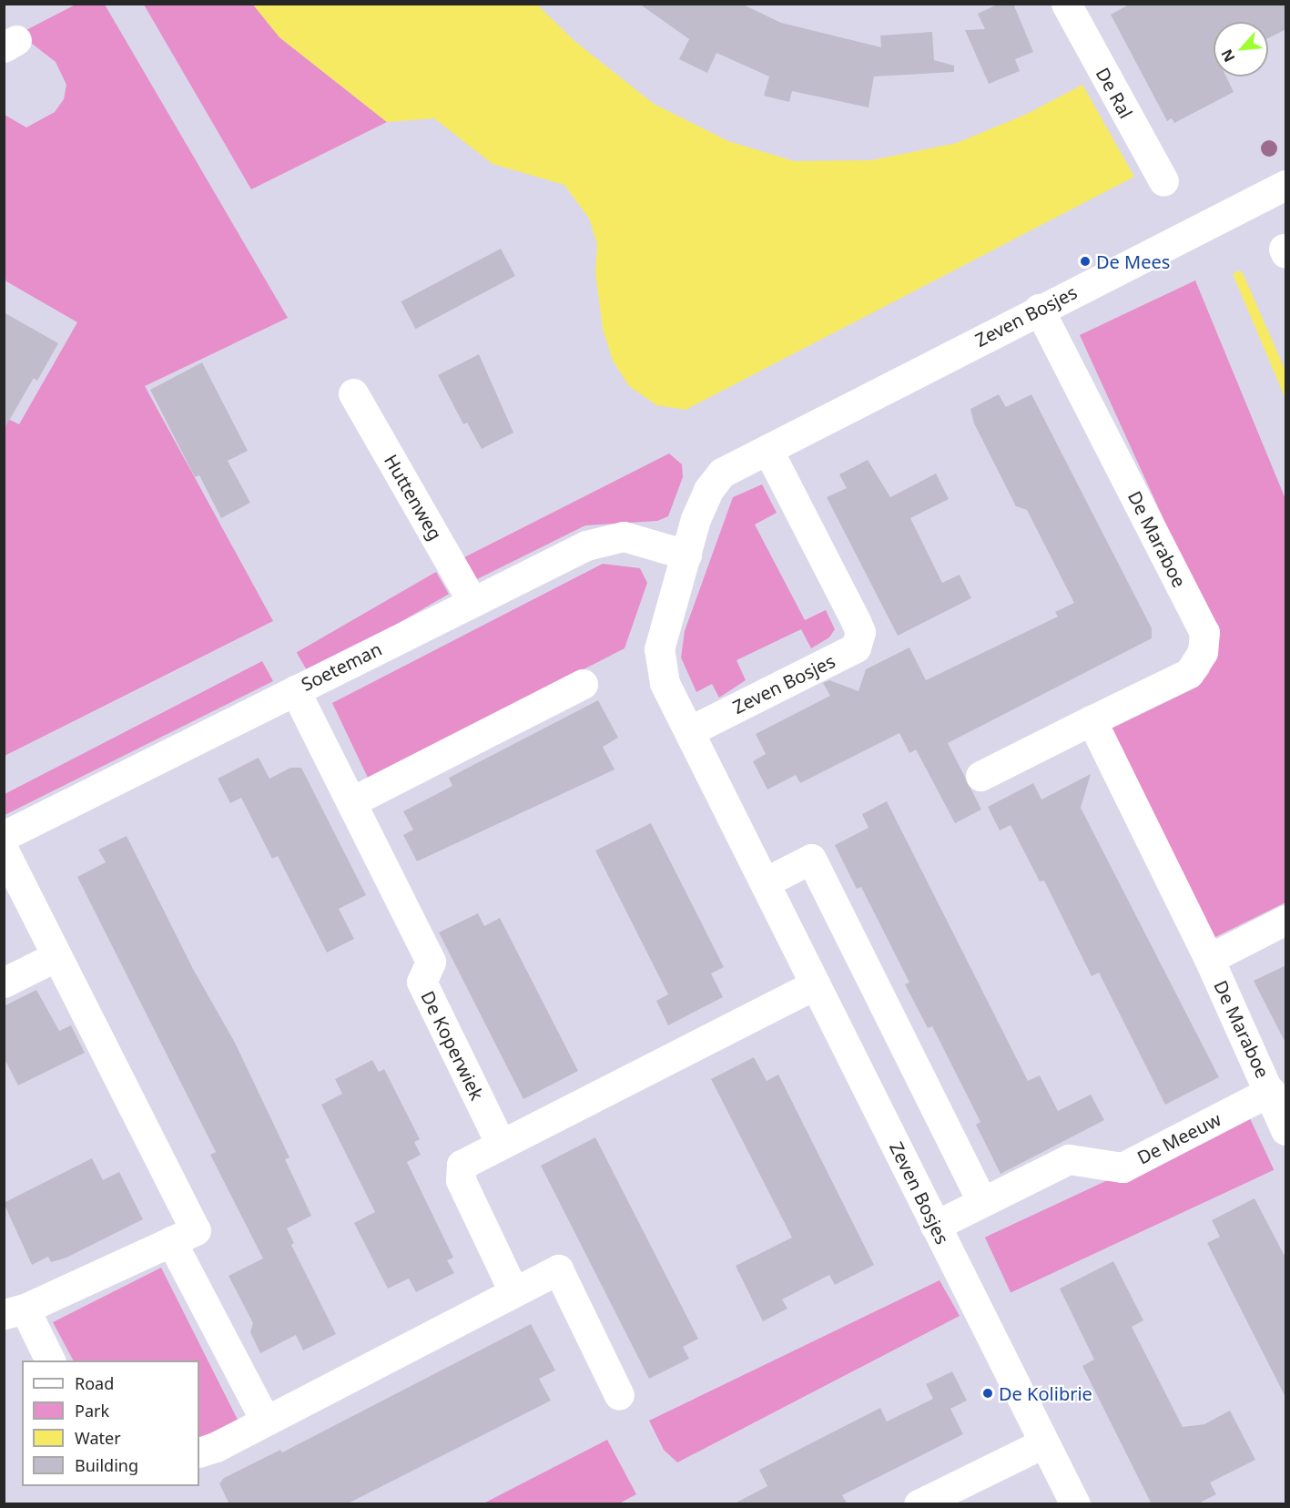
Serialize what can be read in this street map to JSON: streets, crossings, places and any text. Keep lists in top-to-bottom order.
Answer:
{
  "streets": {
    "street": [
      "De Ral",
      "Zeven Bosjes",
      "Huttenweg",
      "De Maraboe",
      "Soeteman",
      "De Koperwiek",
      "De Meeuw"
    ]
  },
  "crossings": [
    ["Zeven Bosjes", "De Maraboe"],
    ["Zeven Bosjes", "Soeteman"],
    ["Zeven Bosjes", "De Meeuw"],
    ["Huttenweg", "Soeteman"],
    ["De Maraboe", "De Meeuw"],
    ["Soeteman", "De Koperwiek"]
  ],
  "places": ["De Mees", "De Kolibrie"],
  "legend": [
    "Road",
    "Park",
    "Water",
    "Building"
  ],
  "north": "bottom left"
}
